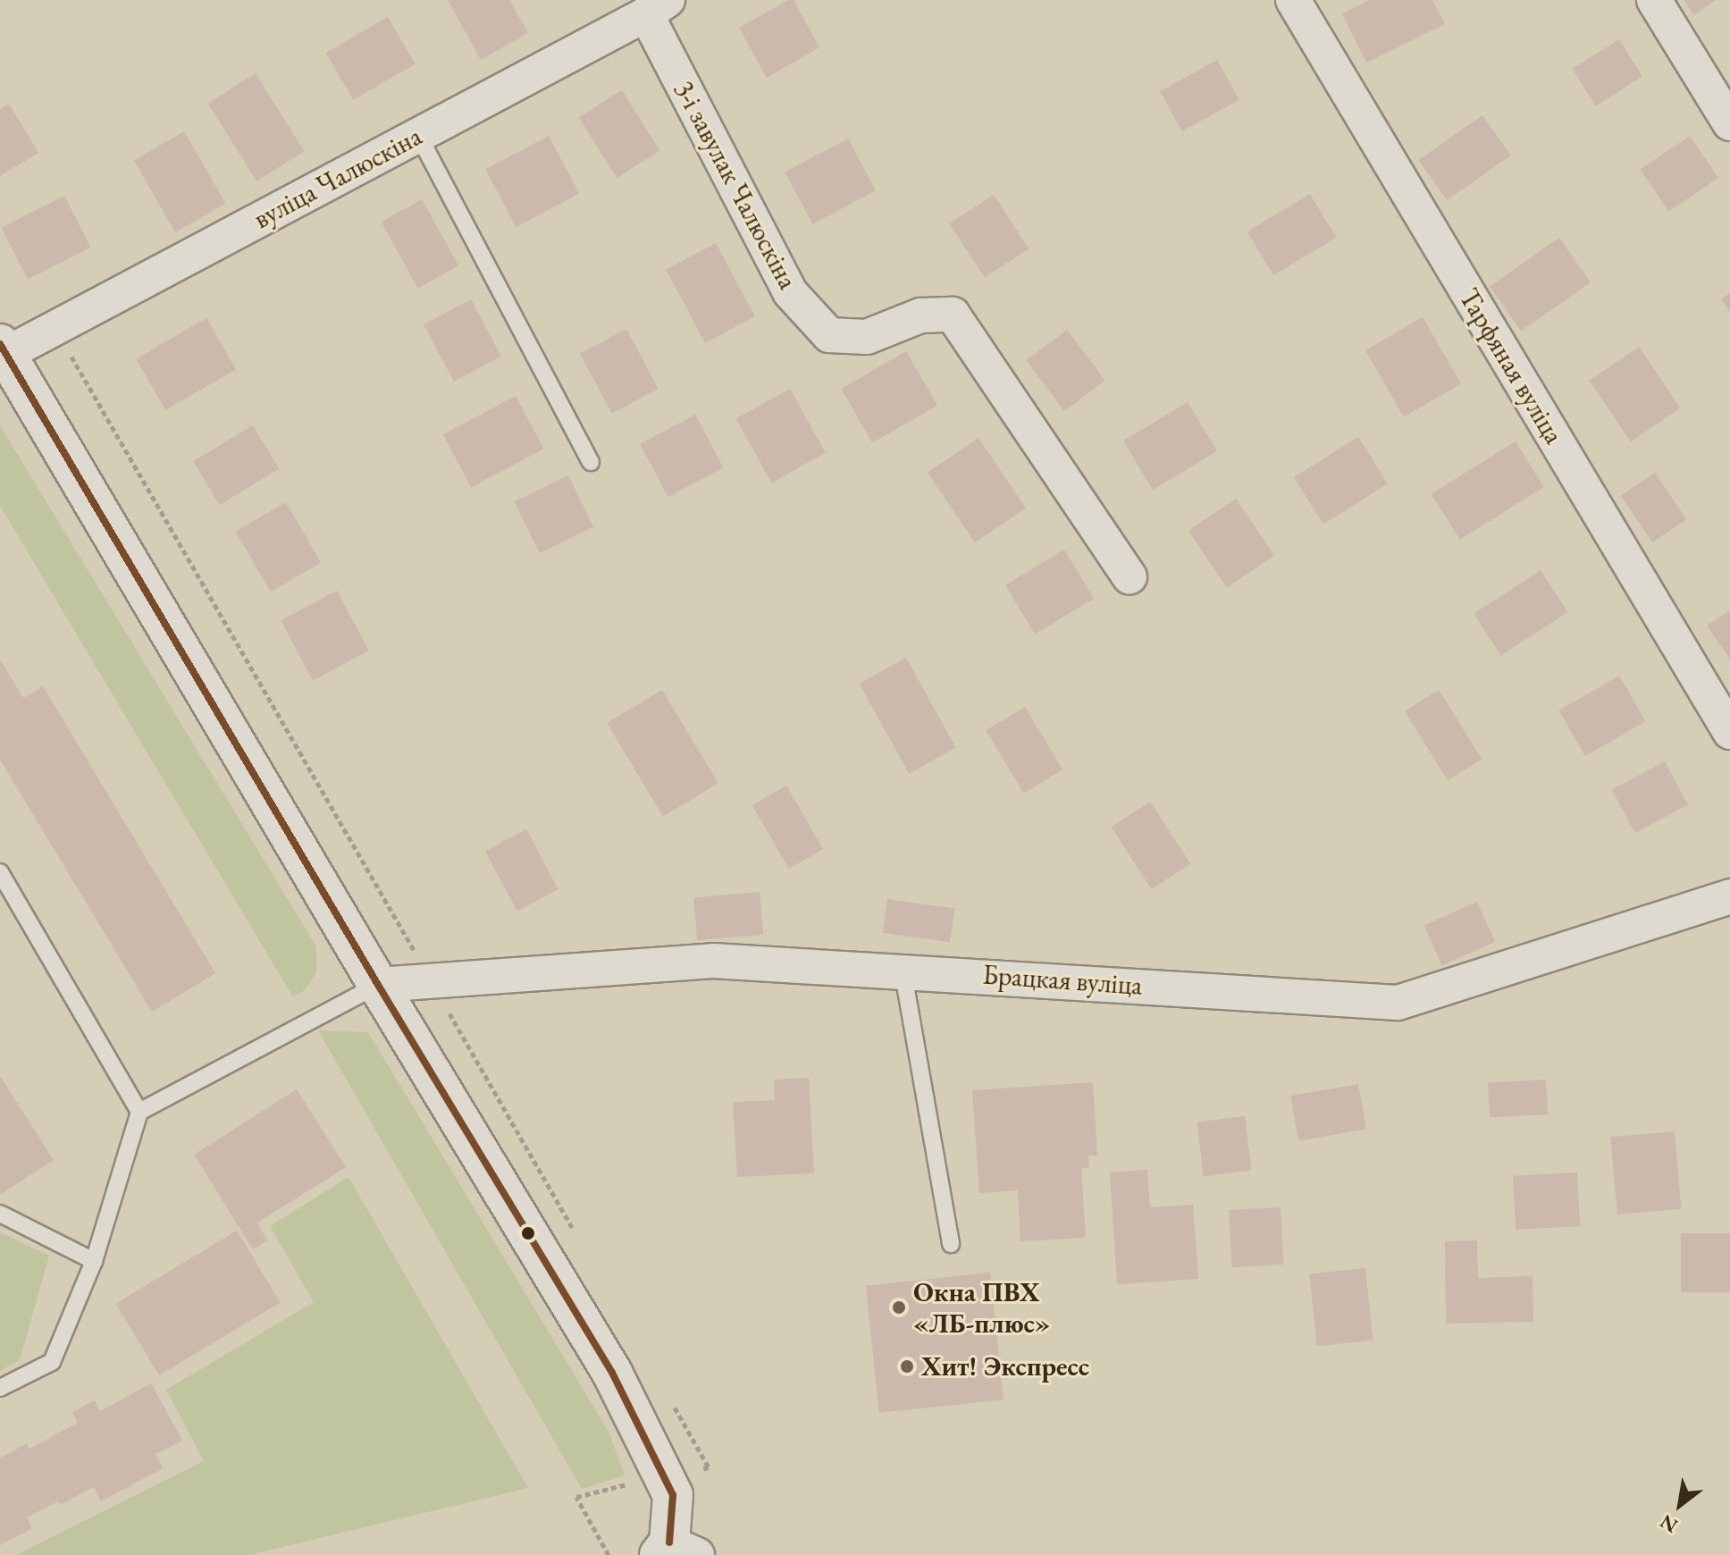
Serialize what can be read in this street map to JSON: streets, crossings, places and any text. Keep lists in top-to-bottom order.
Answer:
{
  "streets": {
    "street": [
      "вуліца Чалюскіна",
      "3-і завулак Чалюскіна",
      "Тарфяная вуліца",
      "Брацкая вуліца"
    ]
  },
  "crossings": [
    ["вуліца Чалюскіна", "3-і завулак Чалюскіна"]
  ],
  "places": ["Окна ПВХ «ЛБ-плюс»", "Хит! Экспресс"],
  "north": "bottom left"
}
